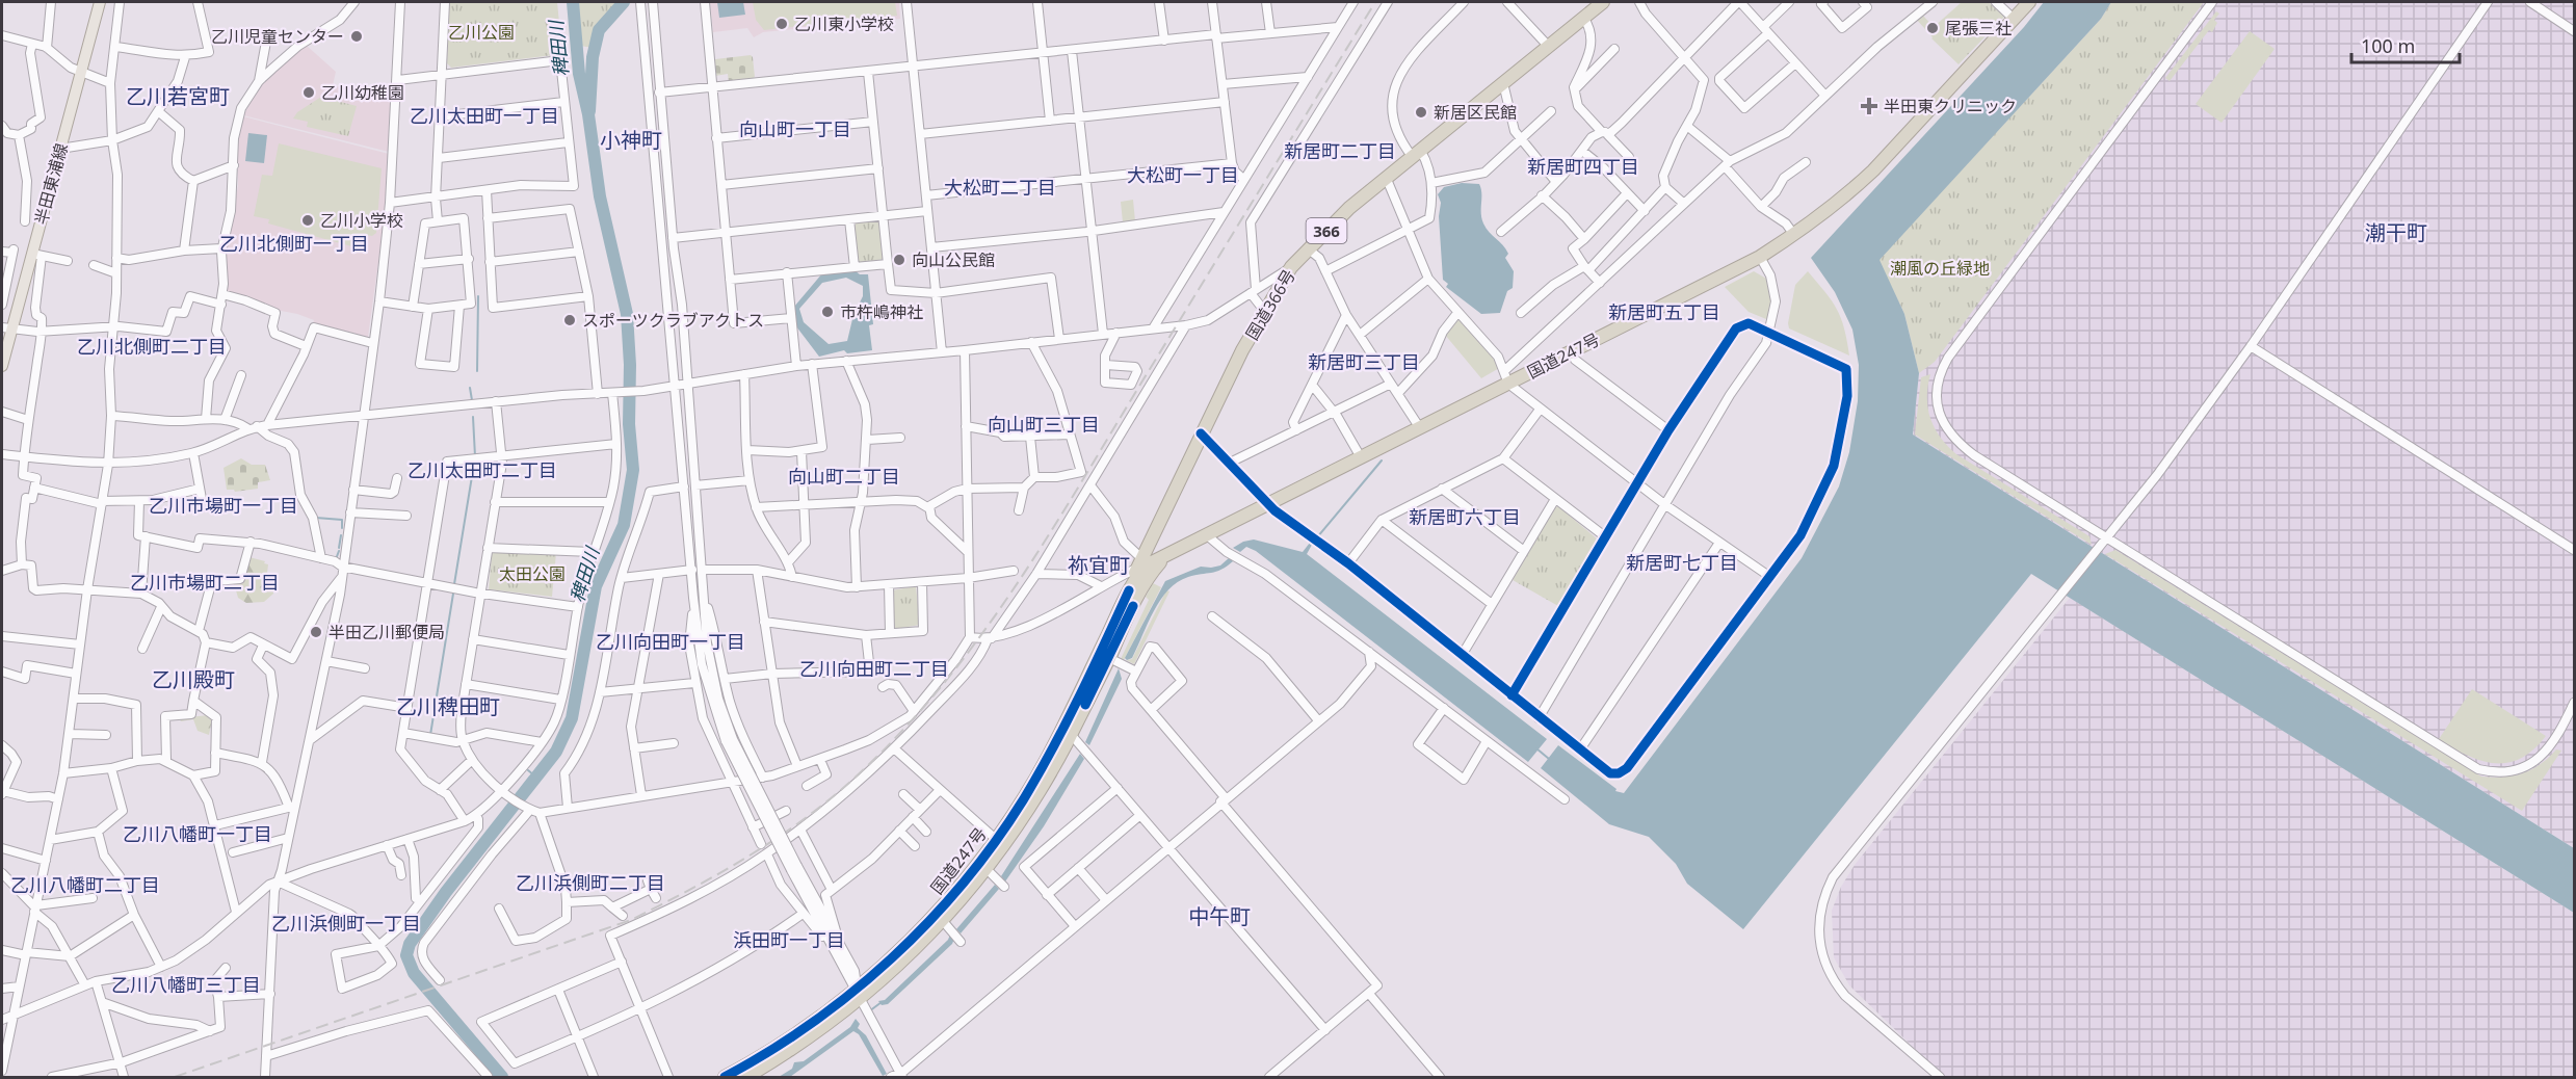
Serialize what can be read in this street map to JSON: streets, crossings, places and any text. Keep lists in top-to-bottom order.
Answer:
{
  "streets": {
    "highway": ["366", "国道366号", "国道247号"],
    "main road": ["半田東浦線"]
  },
  "crossings": [
    ["国道366号", "国道247号"]
  ],
  "districts": [
    "乙川若宮町",
    "乙川太田町一丁目",
    "向山町一丁目",
    "小神町",
    "新居町二丁目",
    "新居町四丁目",
    "大松町一丁目",
    "大松町二丁目",
    "潮干町",
    "乙川北側町一丁目",
    "新居町五丁目",
    "乙川北側町二丁目",
    "新居町三丁目",
    "向山町三丁目",
    "乙川太田町二丁目",
    "向山町二丁目",
    "乙川市場町一丁目",
    "新居町六丁目",
    "新居町七丁目",
    "祢宜町",
    "乙川市場町二丁目",
    "乙川向田町一丁目",
    "乙川向田町二丁目",
    "乙川殿町",
    "乙川稗田町",
    "乙川八幡町一丁目",
    "乙川浜側町二丁目",
    "乙川八幡町二丁目",
    "中午町",
    "乙川浜側町一丁目",
    "浜田町一丁目",
    "乙川八幡町三丁目"
  ],
  "water": ["稗田川"],
  "parks": ["乙川公園", "潮風の丘緑地", "太田公園"],
  "places": {
    "other": [
      "乙川東小学校",
      "尾張三社",
      "乙川児童センター",
      "乙川幼稚園",
      "新居区民館",
      "乙川小学校",
      "向山公民館",
      "市杵嶋神社",
      "スポーツクラブアクトス",
      "半田乙川郵便局"
    ],
    "health": ["半田東クリニック"]
  },
  "scale_bar": "100 m"
}
